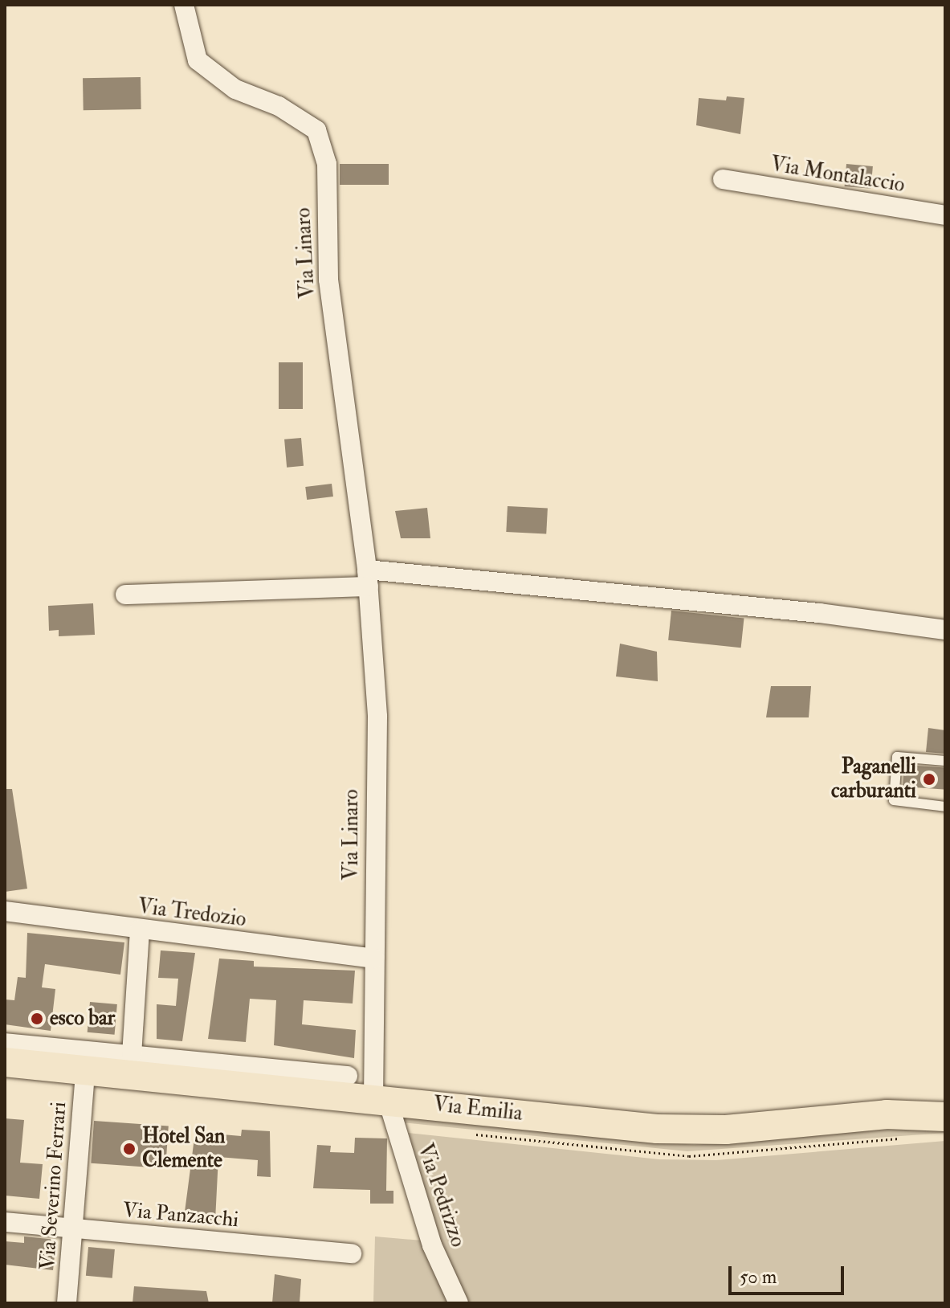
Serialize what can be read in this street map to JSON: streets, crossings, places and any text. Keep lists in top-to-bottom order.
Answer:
{
  "streets": {
    "main road": ["Via Emilia"],
    "street": [
      "Via Montalaccio",
      "Via Linaro",
      "Via Tredozio",
      "Via Severino Ferrari",
      "Via Pedrizzo",
      "Via Panzacchi"
    ]
  },
  "crossings": [
    ["Via Linaro", "Via Tredozio"],
    ["Via Linaro", "Via Emilia"],
    ["Via Linaro", "Via Pedrizzo"],
    ["Via Emilia", "Via Severino Ferrari"],
    ["Via Emilia", "Via Pedrizzo"],
    ["Via Severino Ferrari", "Via Panzacchi"]
  ],
  "places": ["Paganelli carburanti", "esco bar", "Hotel San Clemente"],
  "scale_bar": "50 m"
}
